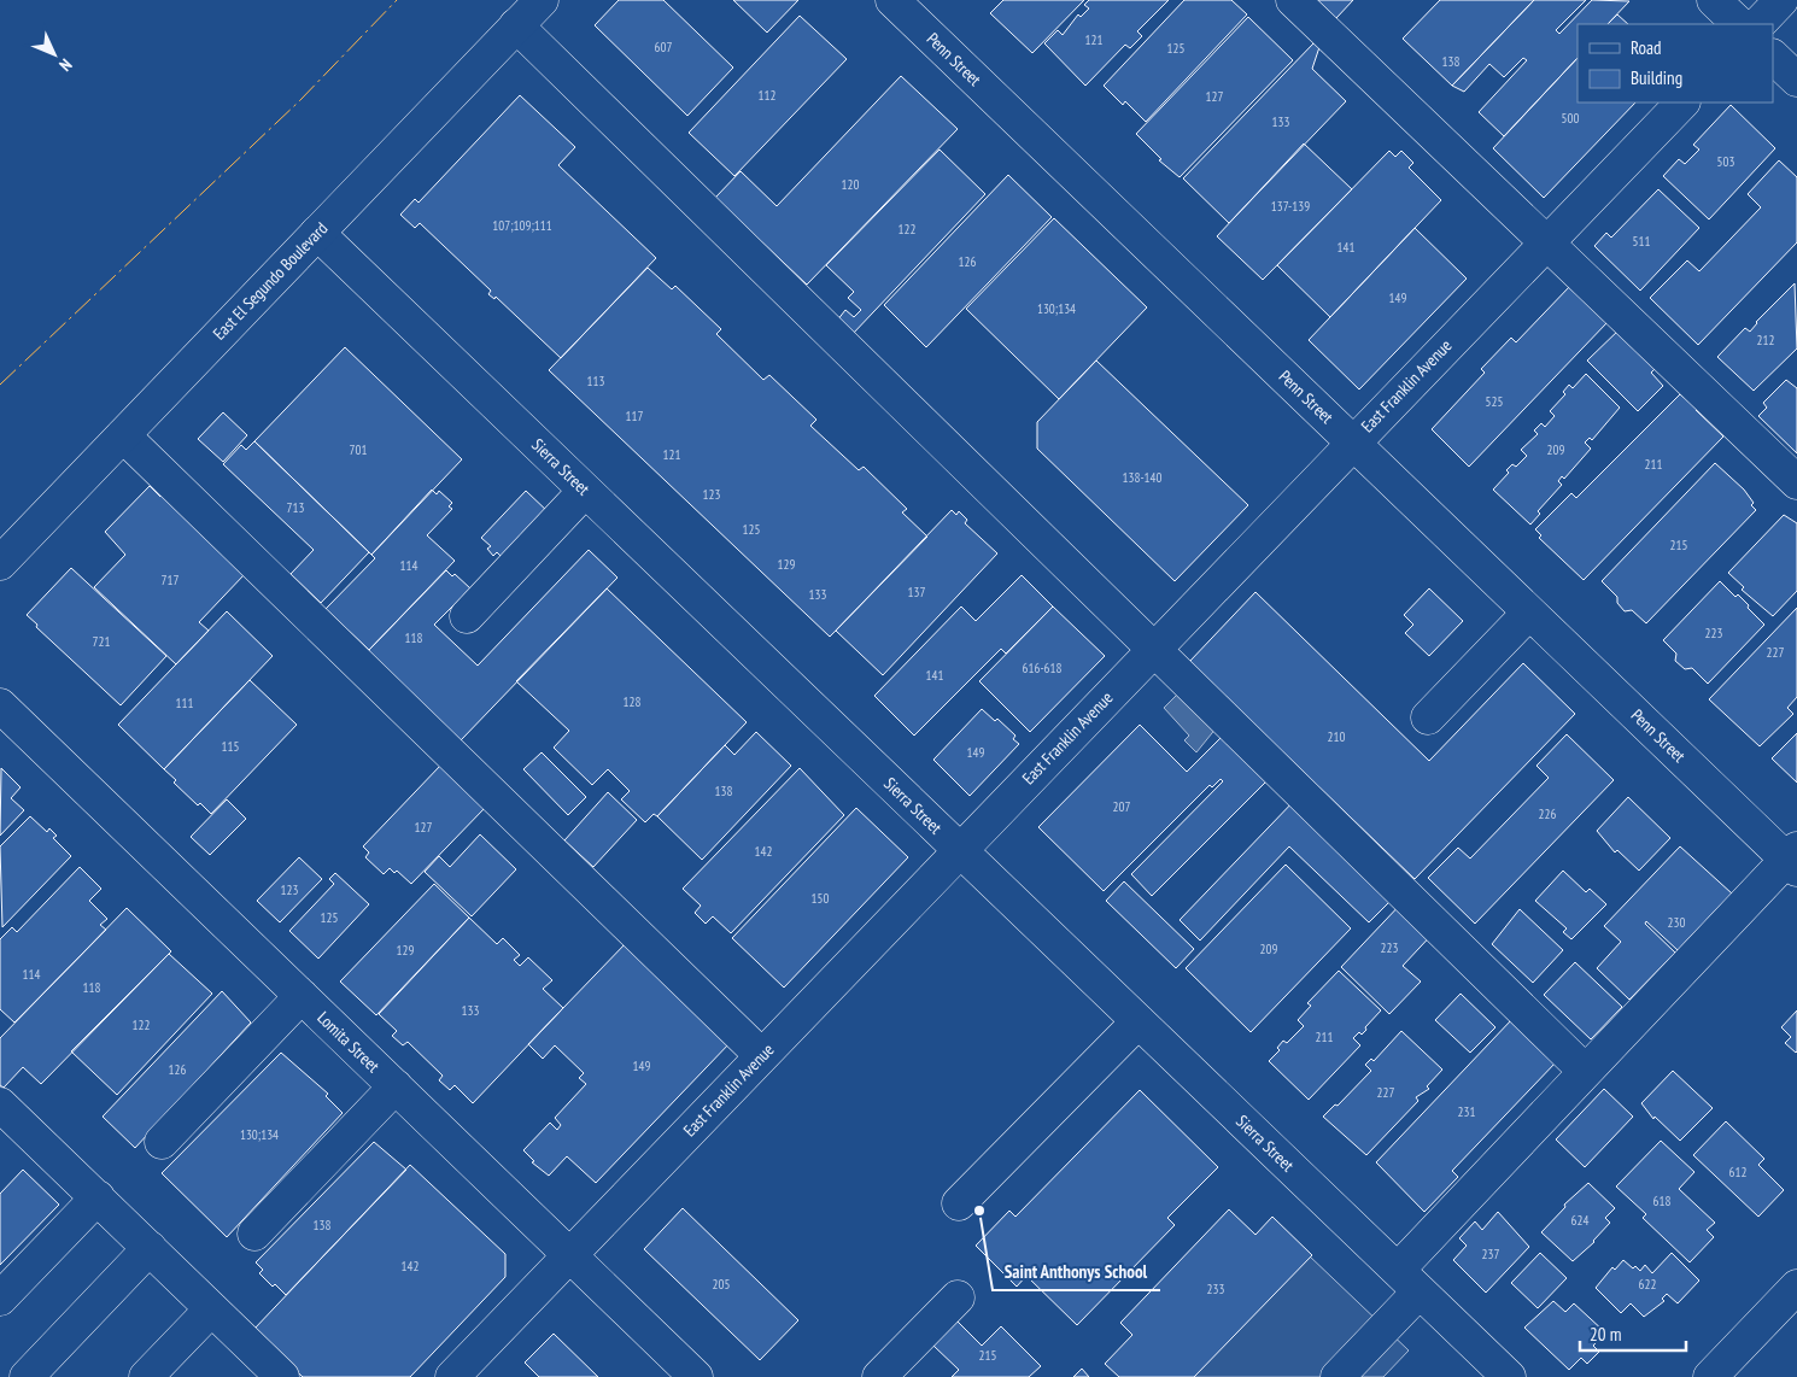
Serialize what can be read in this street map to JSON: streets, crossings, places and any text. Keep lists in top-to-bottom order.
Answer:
{
  "streets": {
    "street": [
      "Penn Street",
      "East El Segundo Boulevard",
      "East Franklin Avenue",
      "Sierra Street",
      "Lomita Street"
    ]
  },
  "crossings": [
    ["Penn Street", "East Franklin Avenue"],
    ["East El Segundo Boulevard", "Sierra Street"],
    ["East Franklin Avenue", "Sierra Street"],
    ["East Franklin Avenue", "Lomita Street"]
  ],
  "places": ["Saint Anthonys School"],
  "house_numbers": [
    "121",
    "607",
    "125",
    "138",
    "112",
    "127",
    "500",
    "133",
    "503",
    "120",
    "137-139",
    "107;109;111",
    "122",
    "511",
    "141",
    "126",
    "149",
    "130;134",
    "212",
    "113",
    "525",
    "117",
    "701",
    "209",
    "121",
    "211",
    "138-140",
    "123",
    "713",
    "125",
    "215",
    "129",
    "114",
    "717",
    "137",
    "133",
    "223",
    "118",
    "721",
    "227",
    "616-618",
    "141",
    "128",
    "111",
    "210",
    "115",
    "149",
    "138",
    "207",
    "226",
    "127",
    "142",
    "123",
    "150",
    "125",
    "230",
    "223",
    "209",
    "129",
    "114",
    "118",
    "133",
    "122",
    "211",
    "149",
    "126",
    "227",
    "231",
    "130;134",
    "612",
    "618",
    "624",
    "138",
    "237",
    "142",
    "205",
    "622",
    "233",
    "215"
  ],
  "legend": ["Road", "Building"],
  "scale_bar": "20 m",
  "north": "bottom right"
}
